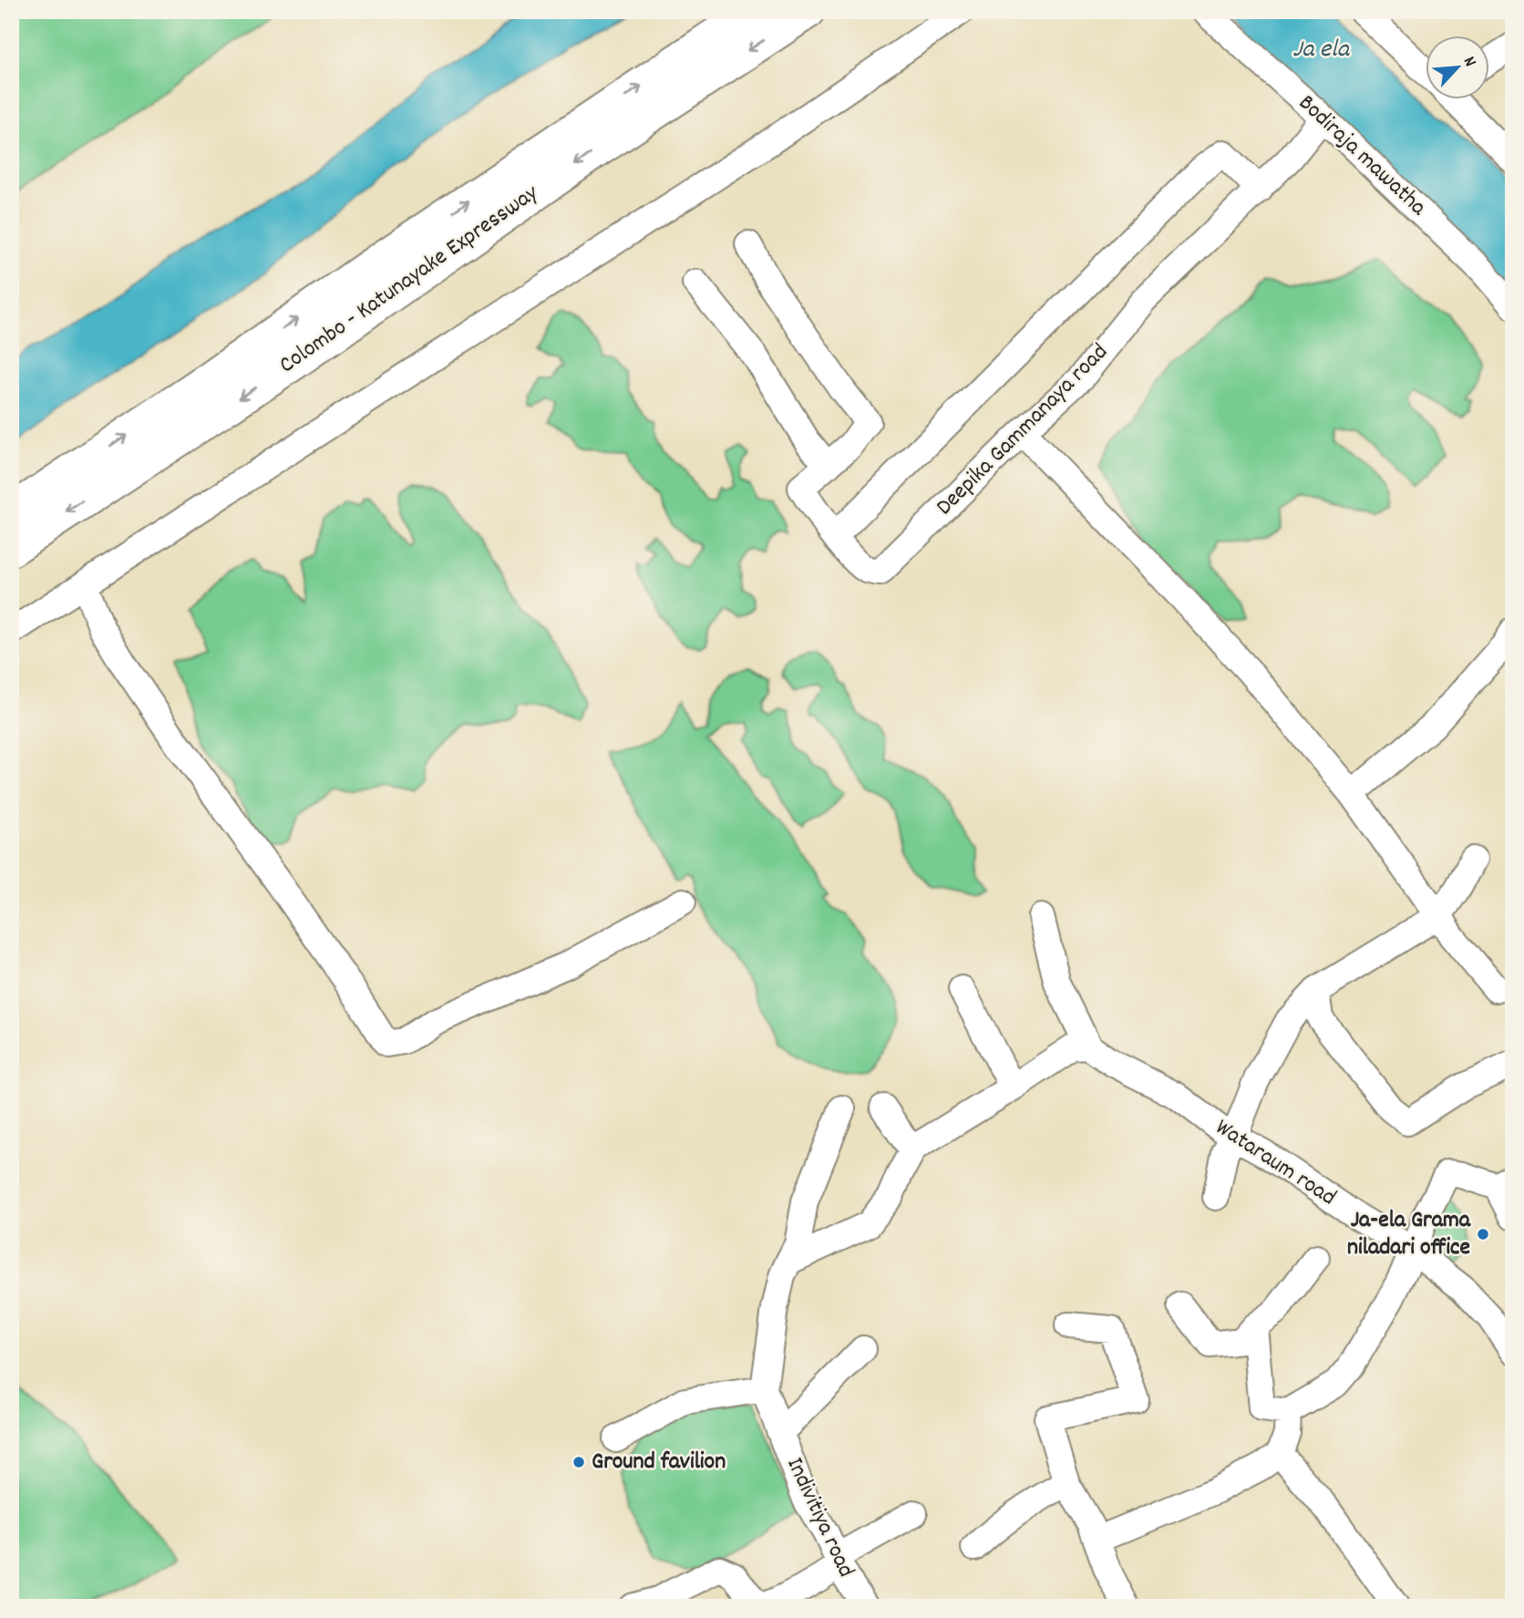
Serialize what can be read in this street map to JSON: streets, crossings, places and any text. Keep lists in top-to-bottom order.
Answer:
{
  "streets": {
    "highway": ["Colombo - Katunayake Expressway"],
    "street": [
      "Bodiraja mawatha",
      "Deepika Gammanaya road",
      "Wataraum road",
      "Indivitiya road"
    ]
  },
  "crossings": [
    ["Bodiraja mawatha", "Deepika Gammanaya road"]
  ],
  "water": ["Ja ela"],
  "places": ["Ja-ela Grama niladari office", "Ground favilion"],
  "north": "top right"
}
